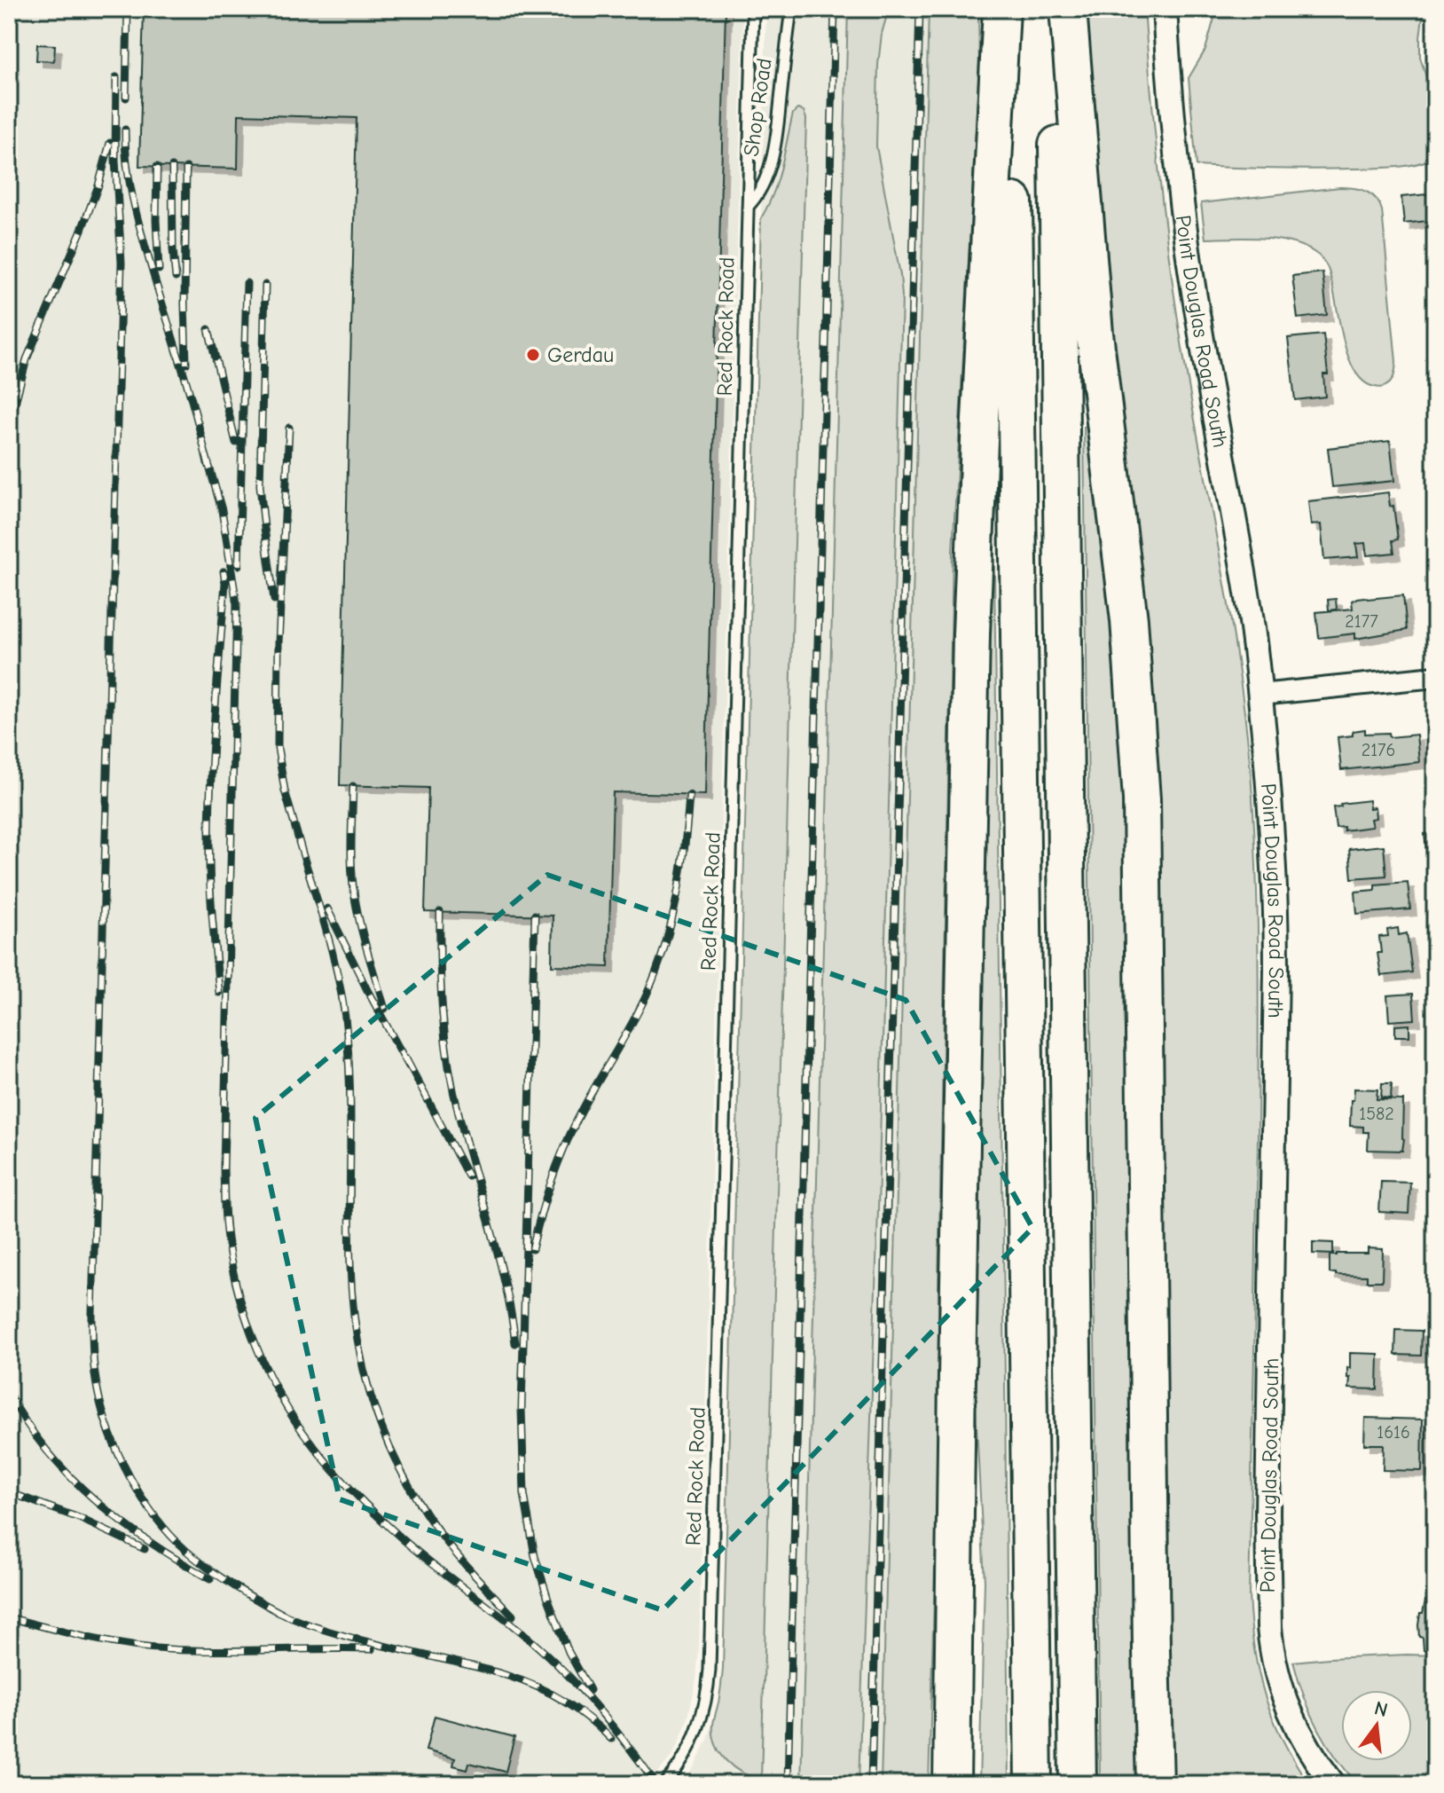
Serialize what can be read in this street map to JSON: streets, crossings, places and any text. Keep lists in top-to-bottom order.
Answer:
{
  "streets": {
    "street": ["Point Douglas Road South"],
    "lane": ["Shop Road", "Red Rock Road"]
  },
  "crossings": [
    ["Shop Road", "Red Rock Road"]
  ],
  "places": ["Gerdau"],
  "house_numbers": [
    "2177",
    "2176",
    "1582",
    "1616"
  ],
  "north": "top"
}
